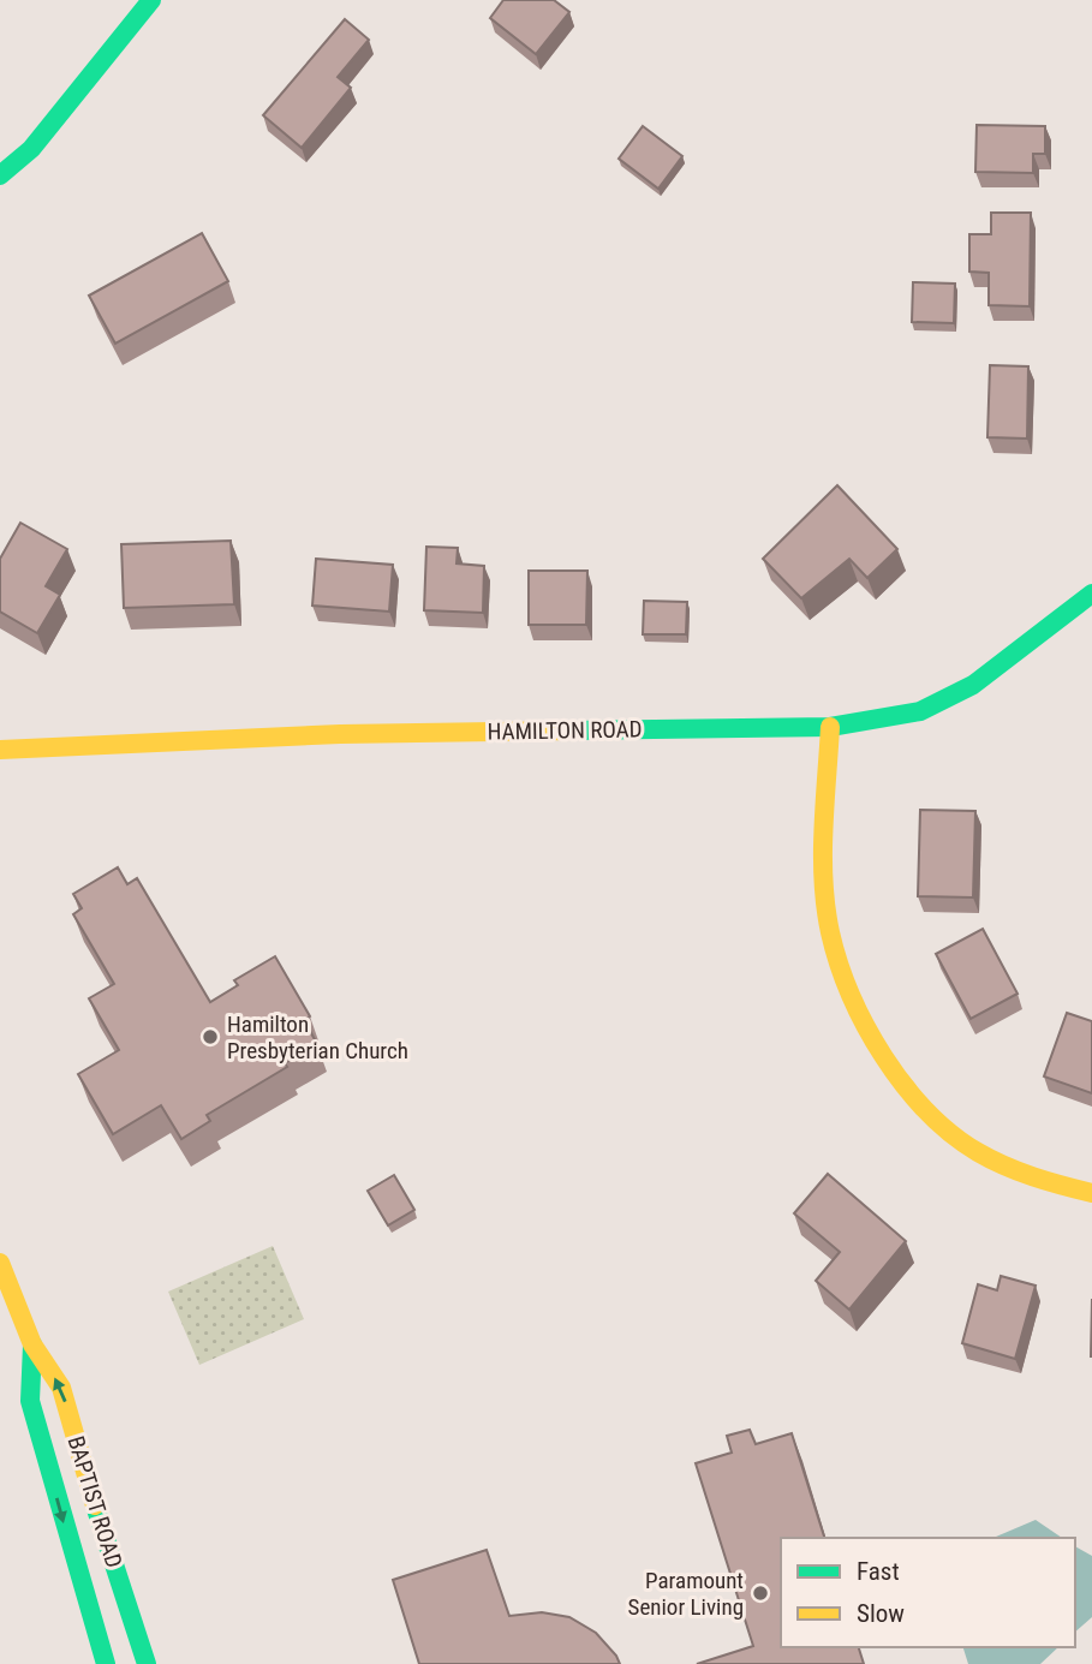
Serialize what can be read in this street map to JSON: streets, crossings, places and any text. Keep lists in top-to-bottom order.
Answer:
{
  "streets": {
    "street": ["HAMILTON ROAD", "BAPTIST ROAD"]
  },
  "places": ["Hamilton Presbyterian Church", "Paramount Senior Living"],
  "legend": ["Fast", "Slow"]
}
